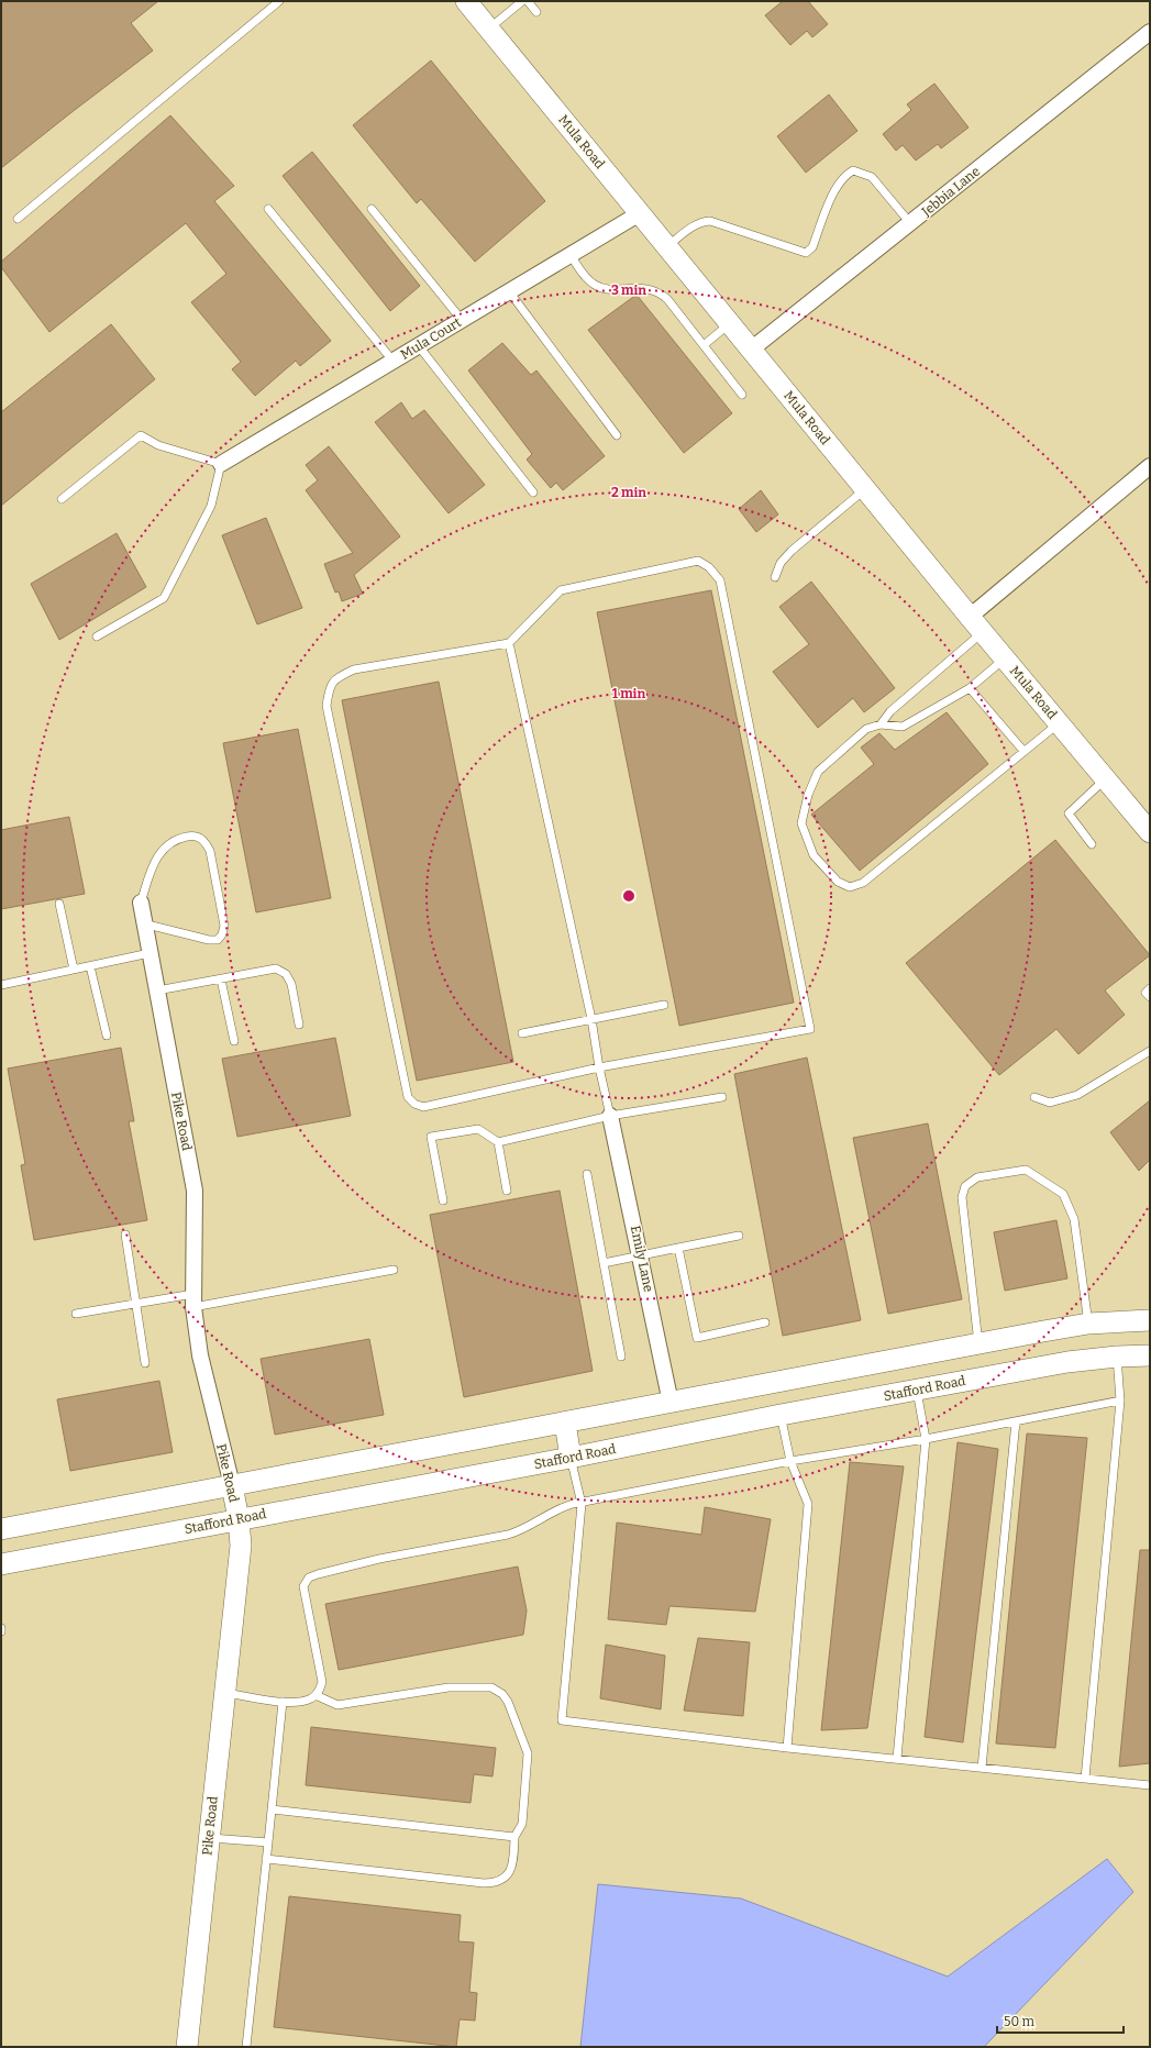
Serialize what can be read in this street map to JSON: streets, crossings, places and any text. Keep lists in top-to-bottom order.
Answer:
{
  "streets": {
    "main road": ["Mula Road", "Pike Road", "Stafford Road"],
    "street": ["Jebbia Lane", "Mula Court", "Emily Lane"]
  },
  "crossings": [
    ["Mula Road", "Jebbia Lane"],
    ["Mula Road", "Mula Court"],
    ["Pike Road", "Stafford Road"]
  ],
  "scale_bar": "50 m",
  "rings": ["3 min", "2 min", "1 min"]
}
